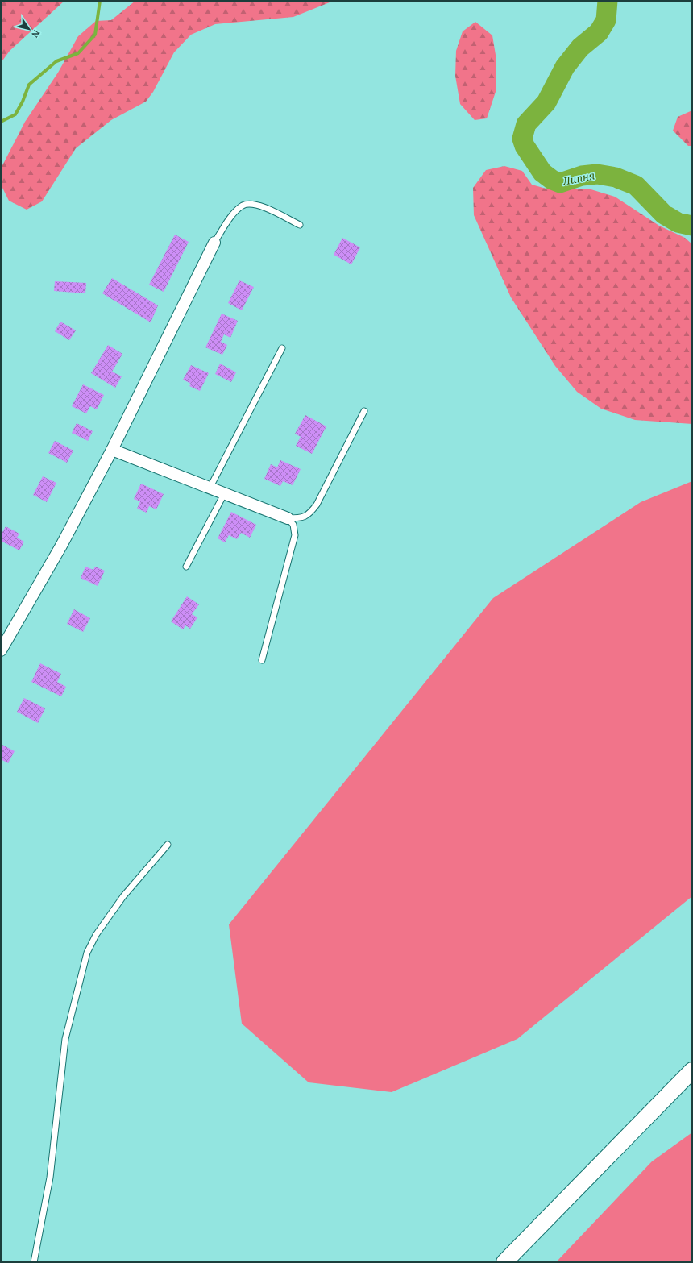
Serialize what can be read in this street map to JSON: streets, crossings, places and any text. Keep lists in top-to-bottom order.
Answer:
{
  "water": ["Липня"],
  "north": "bottom right"
}
